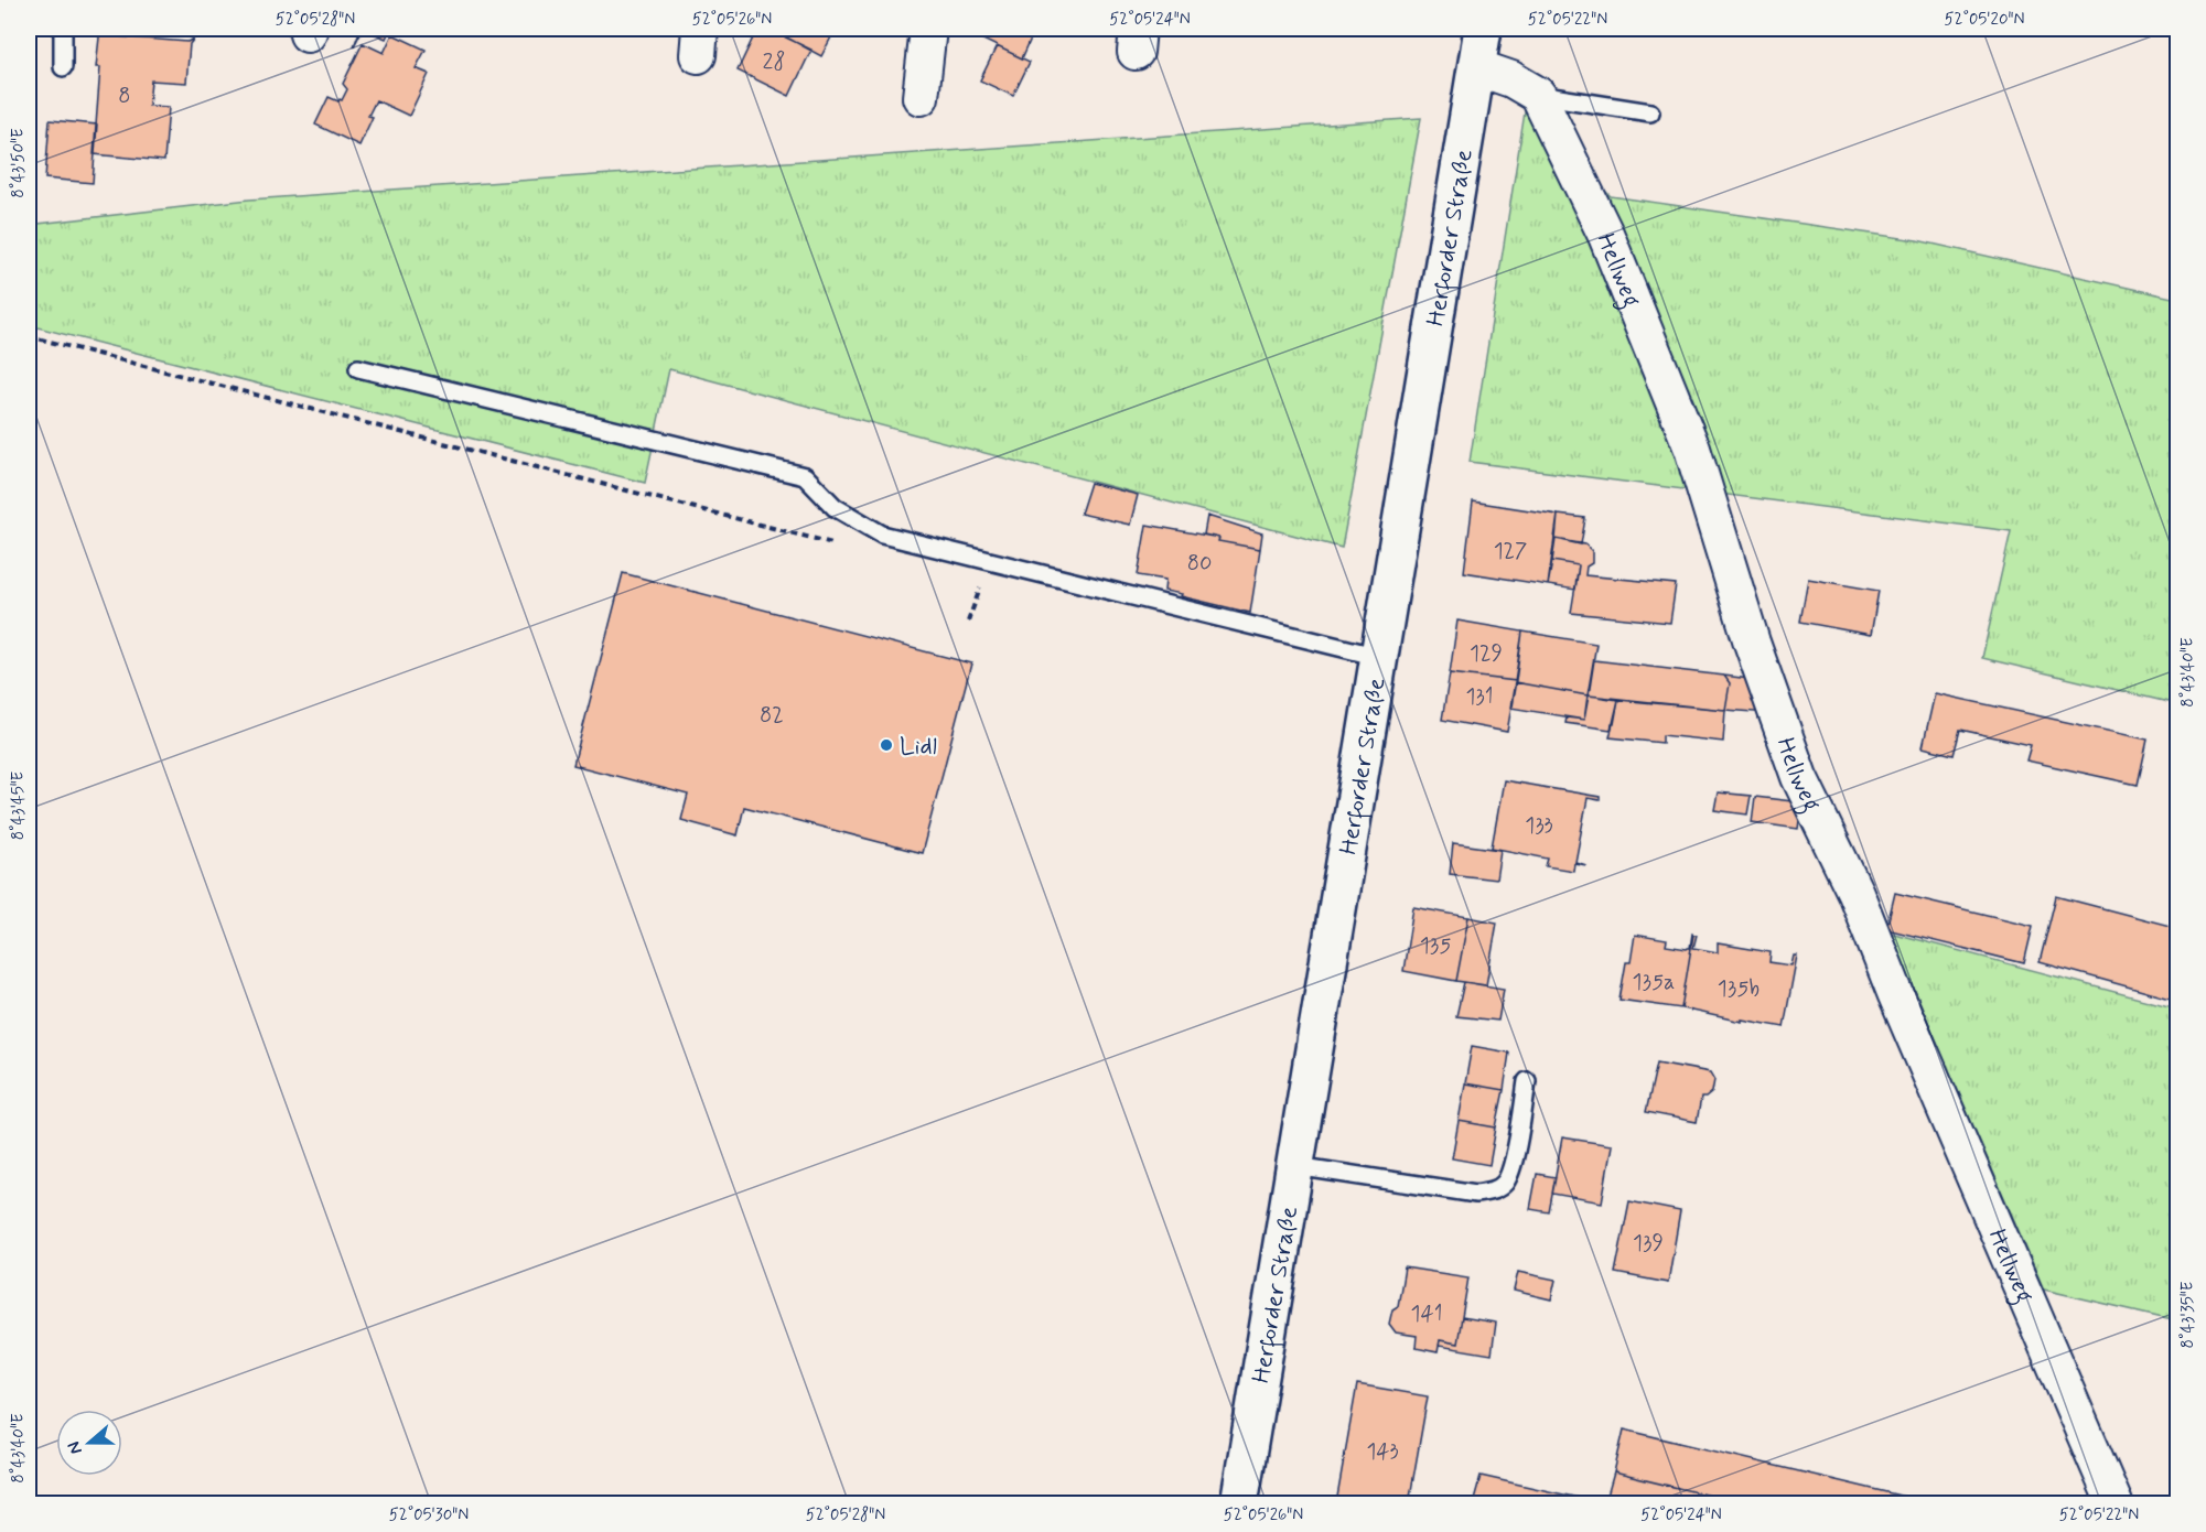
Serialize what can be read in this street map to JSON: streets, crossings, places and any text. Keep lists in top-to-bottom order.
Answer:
{
  "streets": {
    "main road": ["Herforder Straße"],
    "street": ["Hellweg"]
  },
  "places": ["Lidl"],
  "house_numbers": [
    "28",
    "8",
    "127",
    "80",
    "129",
    "131",
    "82",
    "133",
    "135",
    "135a",
    "135b",
    "139",
    "141",
    "143"
  ],
  "north": "left",
  "coordinates": [
    "52°05'28\"N",
    "52°05'26\"N",
    "52°05'24\"N",
    "52°05'22\"N",
    "52°05'20\"N",
    "8°43'50\"E",
    "8°43'40\"E",
    "8°43'45\"E",
    "8°43'35\"E",
    "52°05'30\"N"
  ]
}
